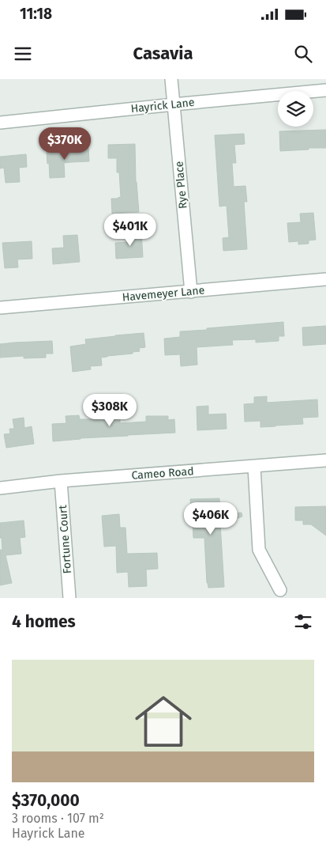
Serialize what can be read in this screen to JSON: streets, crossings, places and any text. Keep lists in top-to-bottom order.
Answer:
{
  "streets": {
    "street": [
      "Hayrick Lane",
      "Rye Place",
      "Havemeyer Lane",
      "Cameo Road",
      "Fortune Court"
    ]
  },
  "crossings": [
    ["Hayrick Lane", "Rye Place"],
    ["Rye Place", "Havemeyer Lane"],
    ["Cameo Road", "Fortune Court"]
  ],
  "page": {
    "status": "11:18",
    "header": "Casavia",
    "price": [
      "$370K",
      "$401K",
      "$308K",
      "$406K"
    ],
    "heading": "4 homes",
    "list": [
      {
        "name": "$370,000",
        "note": "3 rooms · 107 m² · Hayrick Lane"
      }
    ]
  }
}
